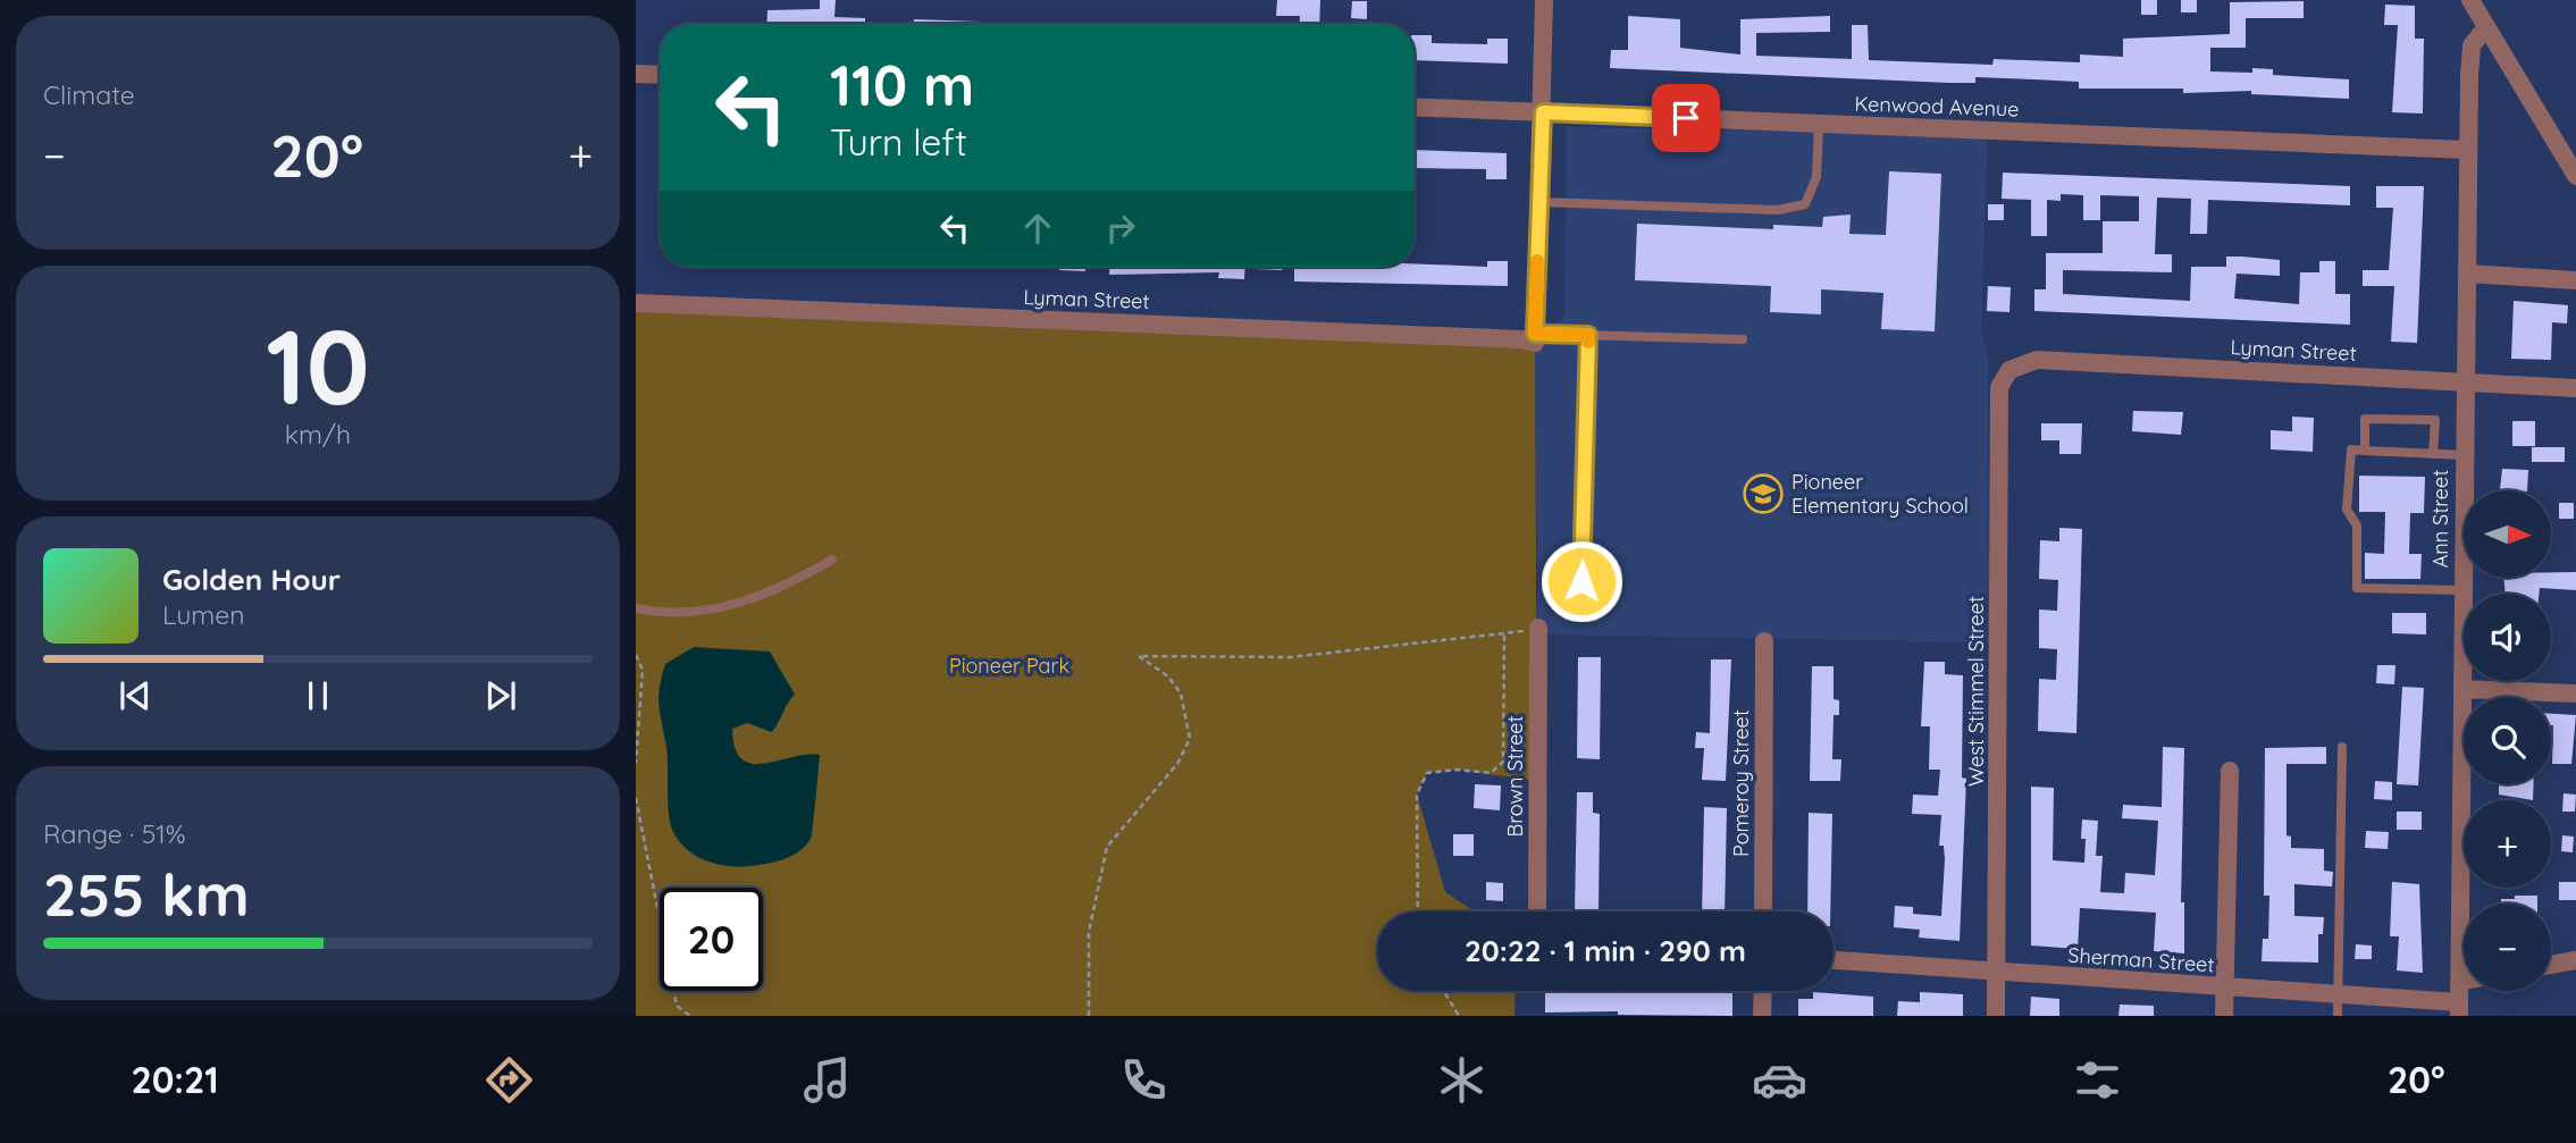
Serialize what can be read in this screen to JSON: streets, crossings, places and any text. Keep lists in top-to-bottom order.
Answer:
{
  "streets": {
    "street": [
      "Kenwood Avenue",
      "Lyman Street",
      "Ann Street",
      "West Stimmel Street",
      "Brown Street",
      "Pomeroy Street",
      "Sherman Street"
    ]
  },
  "crossings": [
    ["Kenwood Avenue", "Ann Street"],
    ["Lyman Street", "Ann Street"],
    ["Lyman Street", "West Stimmel Street"],
    ["Ann Street", "Sherman Street"],
    ["West Stimmel Street", "Sherman Street"]
  ],
  "parks": ["Pioneer Park"],
  "places": {
    "school or university": ["Pioneer Elementary School"]
  },
  "north": "right",
  "page": {
    "tile": [
      "Climate",
      ["10", "km/h"],
      ["Range · 51%", "255 km"]
    ],
    "turn": ["110 m", "Turn left"],
    "heat": ["−", "20°", "+"],
    "map_buttons": ["+", "−"],
    "song": ["Golden Hour", "Lumen"],
    "limit": "20",
    "trip": "20:22 · 1 min · 290 m",
    "tabs": ["20:21", "20°"]
  }
}
